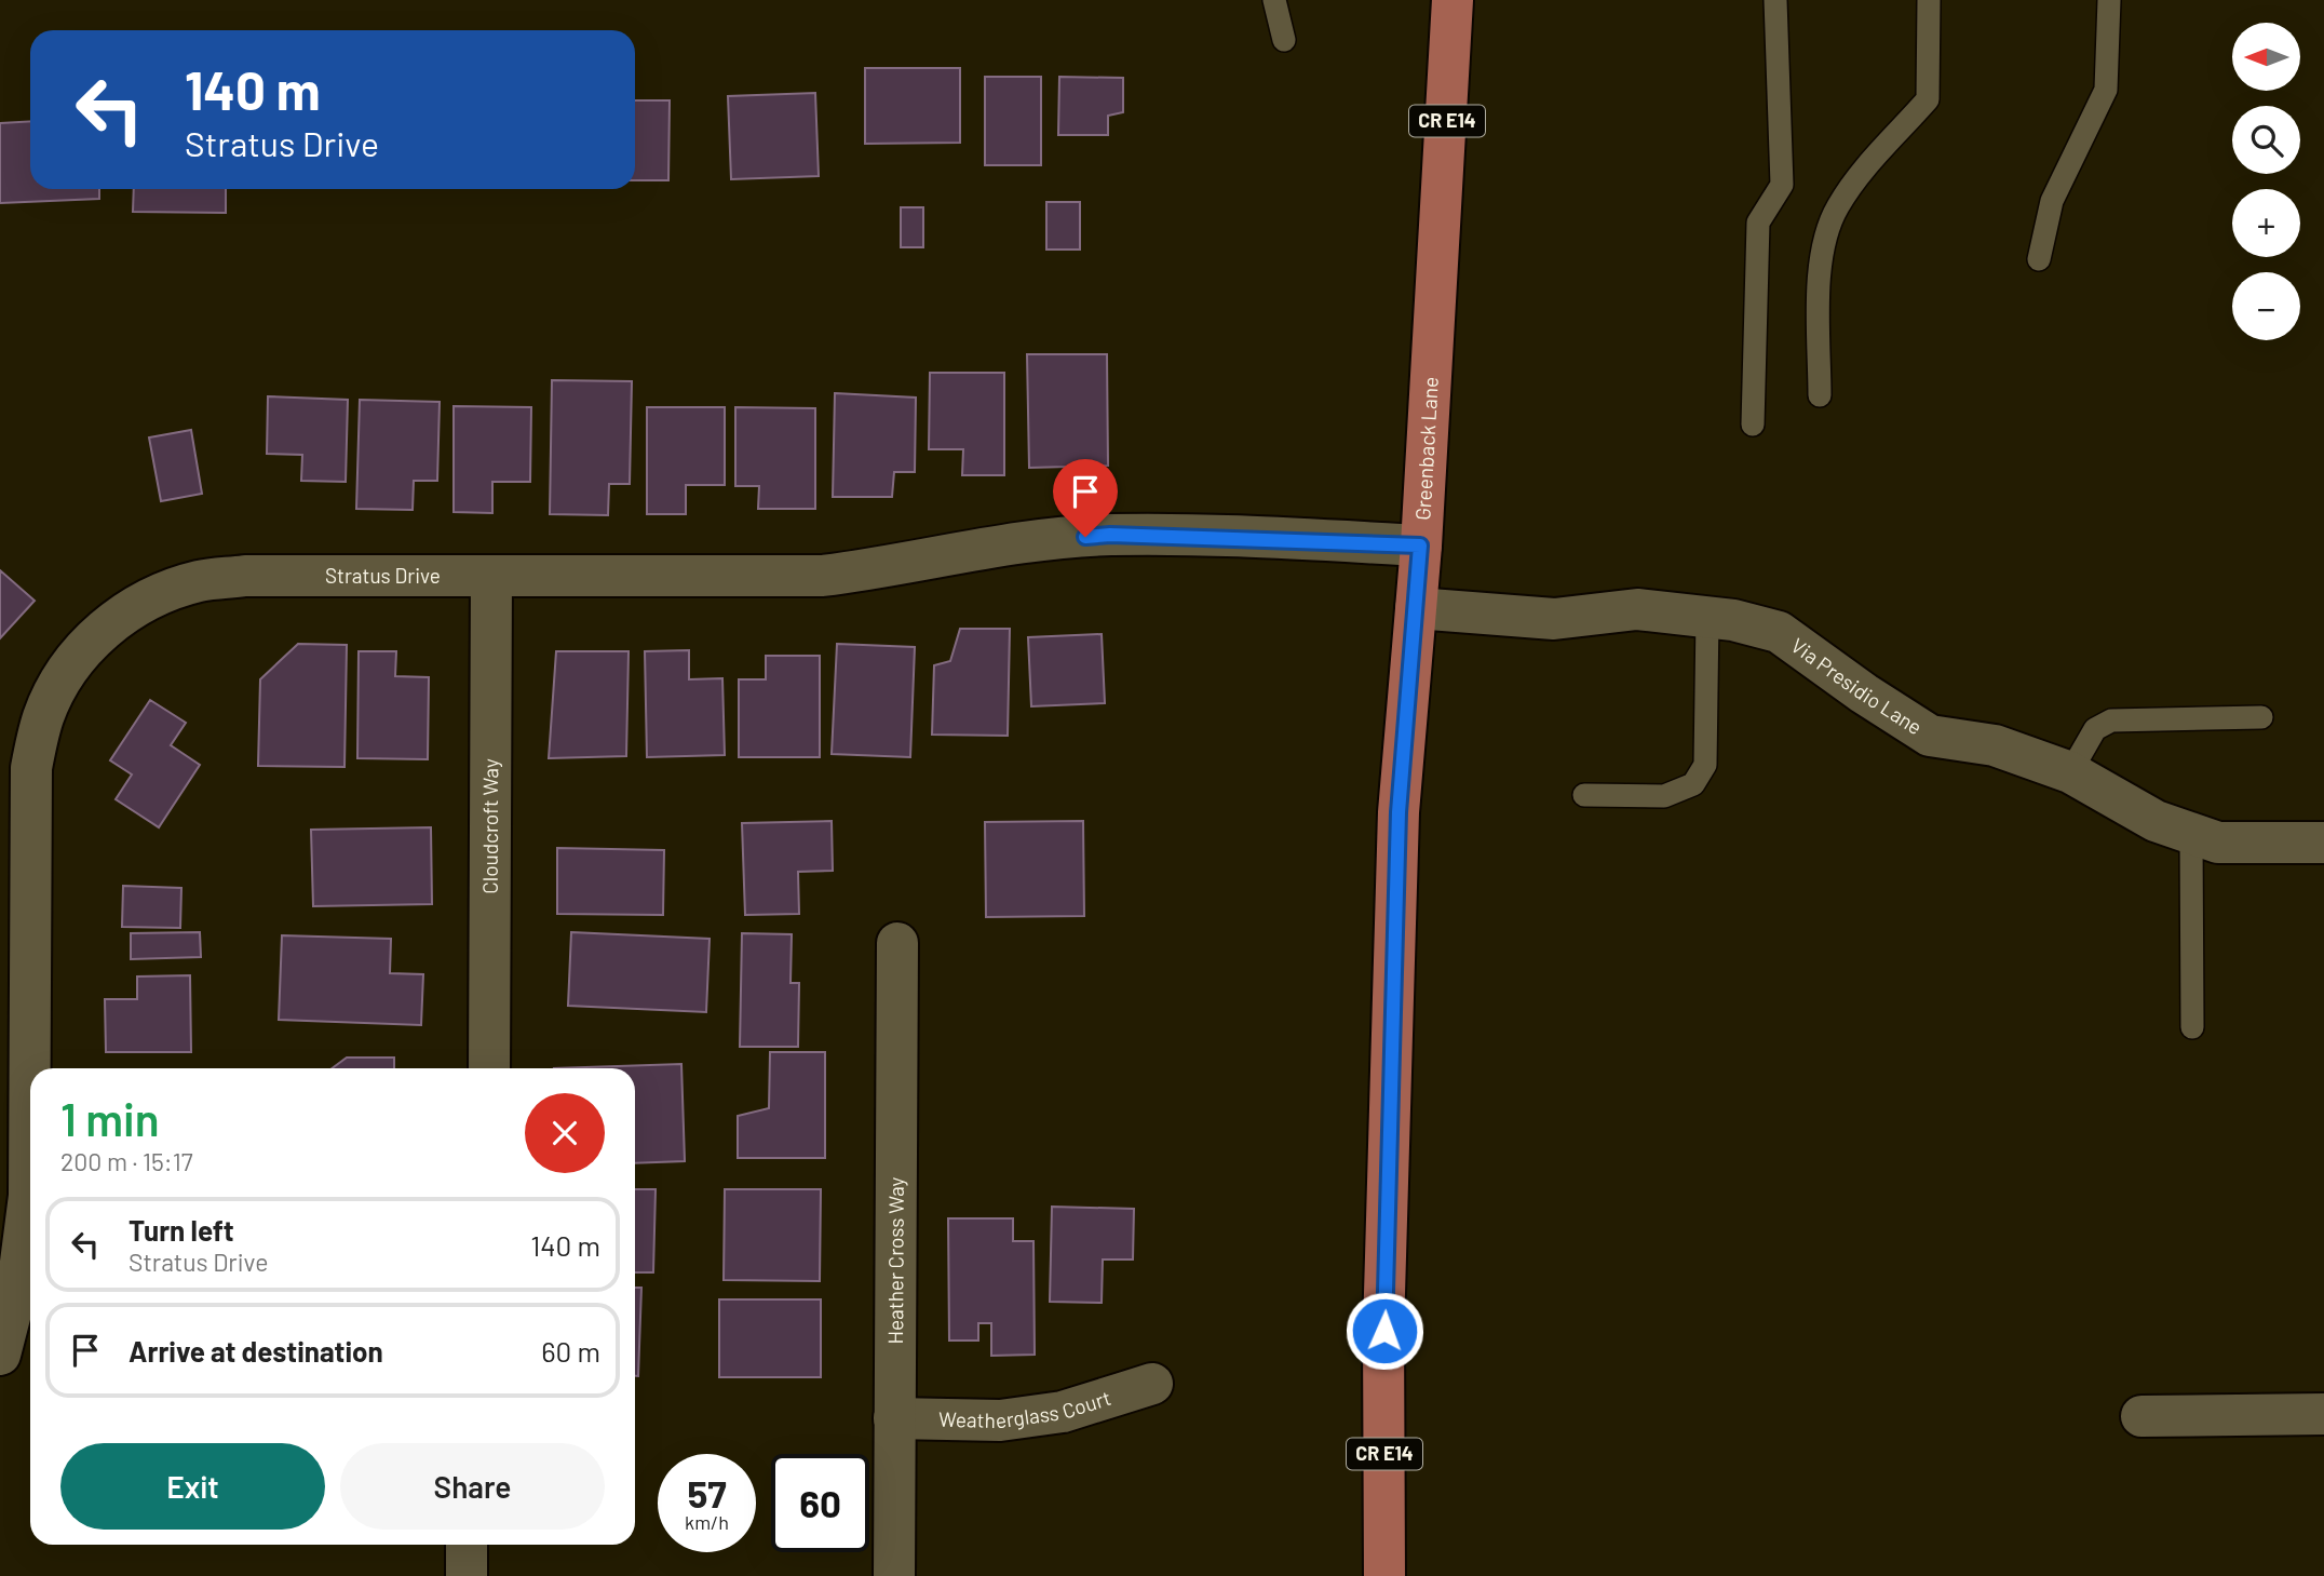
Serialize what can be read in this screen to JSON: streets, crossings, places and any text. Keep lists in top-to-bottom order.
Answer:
{
  "streets": {
    "main road": ["CR E14", "Greenback Lane"],
    "street": [
      "Stratus Drive",
      "Via Presidio Lane",
      "Cloudcroft Way",
      "Heather Cross Way",
      "Weatherglass Court"
    ]
  },
  "crossings": [
    ["Greenback Lane", "Stratus Drive"],
    ["Greenback Lane", "Via Presidio Lane"],
    ["Stratus Drive", "Cloudcroft Way"],
    ["Heather Cross Way", "Weatherglass Court"]
  ],
  "north": "left",
  "page": {
    "map_buttons": ["+", "−"],
    "turn": ["140 m", "Stratus Drive"],
    "heading": ["1 min", "200 m · 15:17"],
    "list": [
      {
        "name": "Turn left",
        "note": "Stratus Drive",
        "value": "140 m"
      },
      {
        "name": "Arrive at destination",
        "value": "60 m"
      }
    ],
    "buttons": ["Exit", "Share"],
    "speed": "57 km/h",
    "limit": "60"
  }
}
